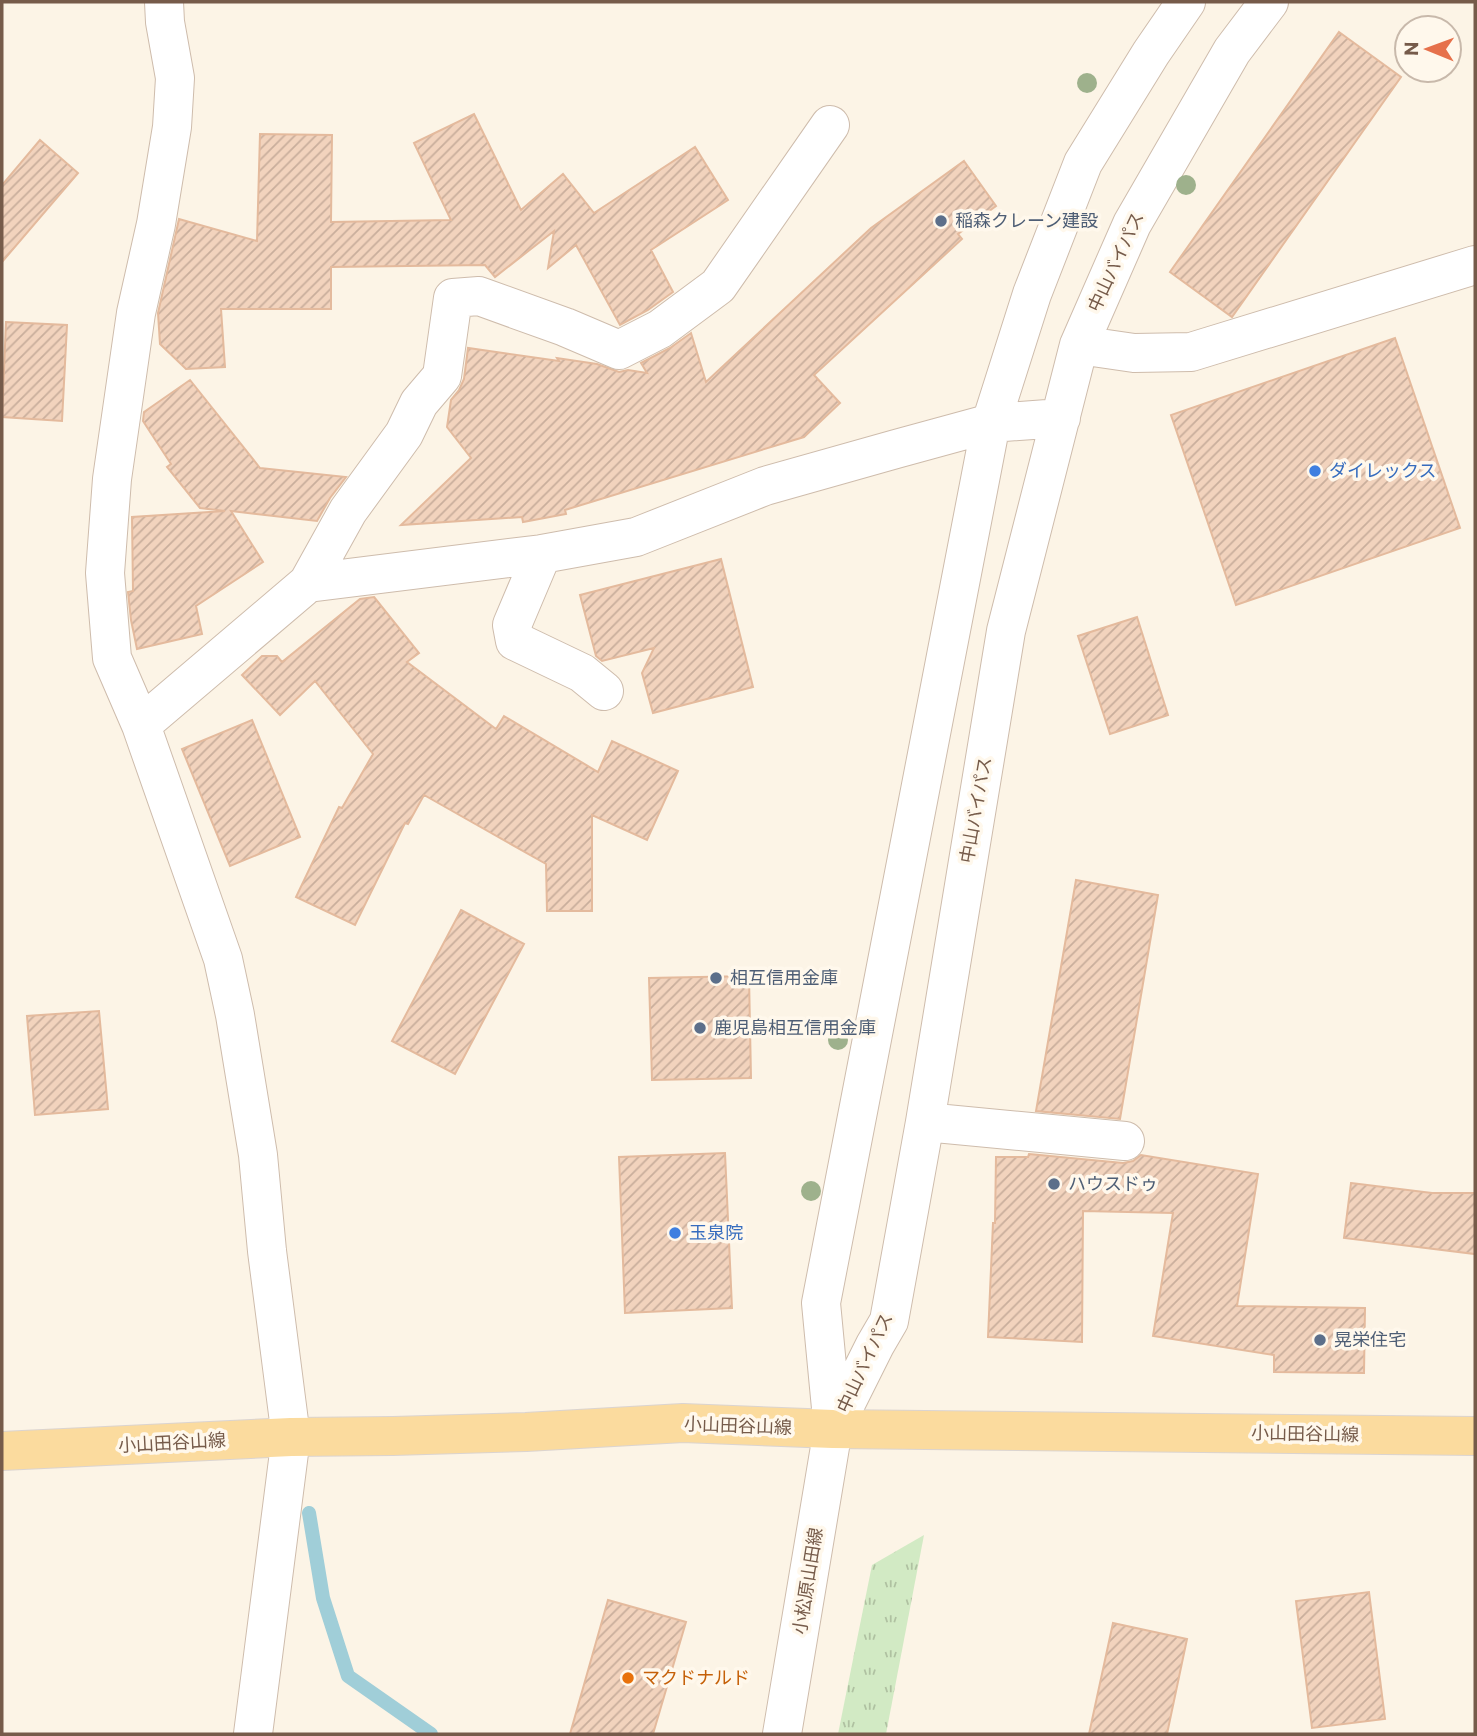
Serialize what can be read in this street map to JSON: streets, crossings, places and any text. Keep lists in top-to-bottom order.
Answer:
{
  "streets": {
    "main road": ["小山田谷山線"],
    "street": ["中山バイパス", "小松原山田線"]
  },
  "crossings": [
    ["中山バイパス", "小山田谷山線"],
    ["中山バイパス", "小松原山田線"],
    ["小山田谷山線", "小松原山田線"]
  ],
  "places": [
    "稲森クレーン建設",
    "ダイレックス",
    "相互信用金庫",
    "鹿児島相互信用金庫",
    "ハウスドゥ",
    "玉泉院",
    "晃栄住宅",
    "マクドナルド"
  ],
  "north": "left"
}
